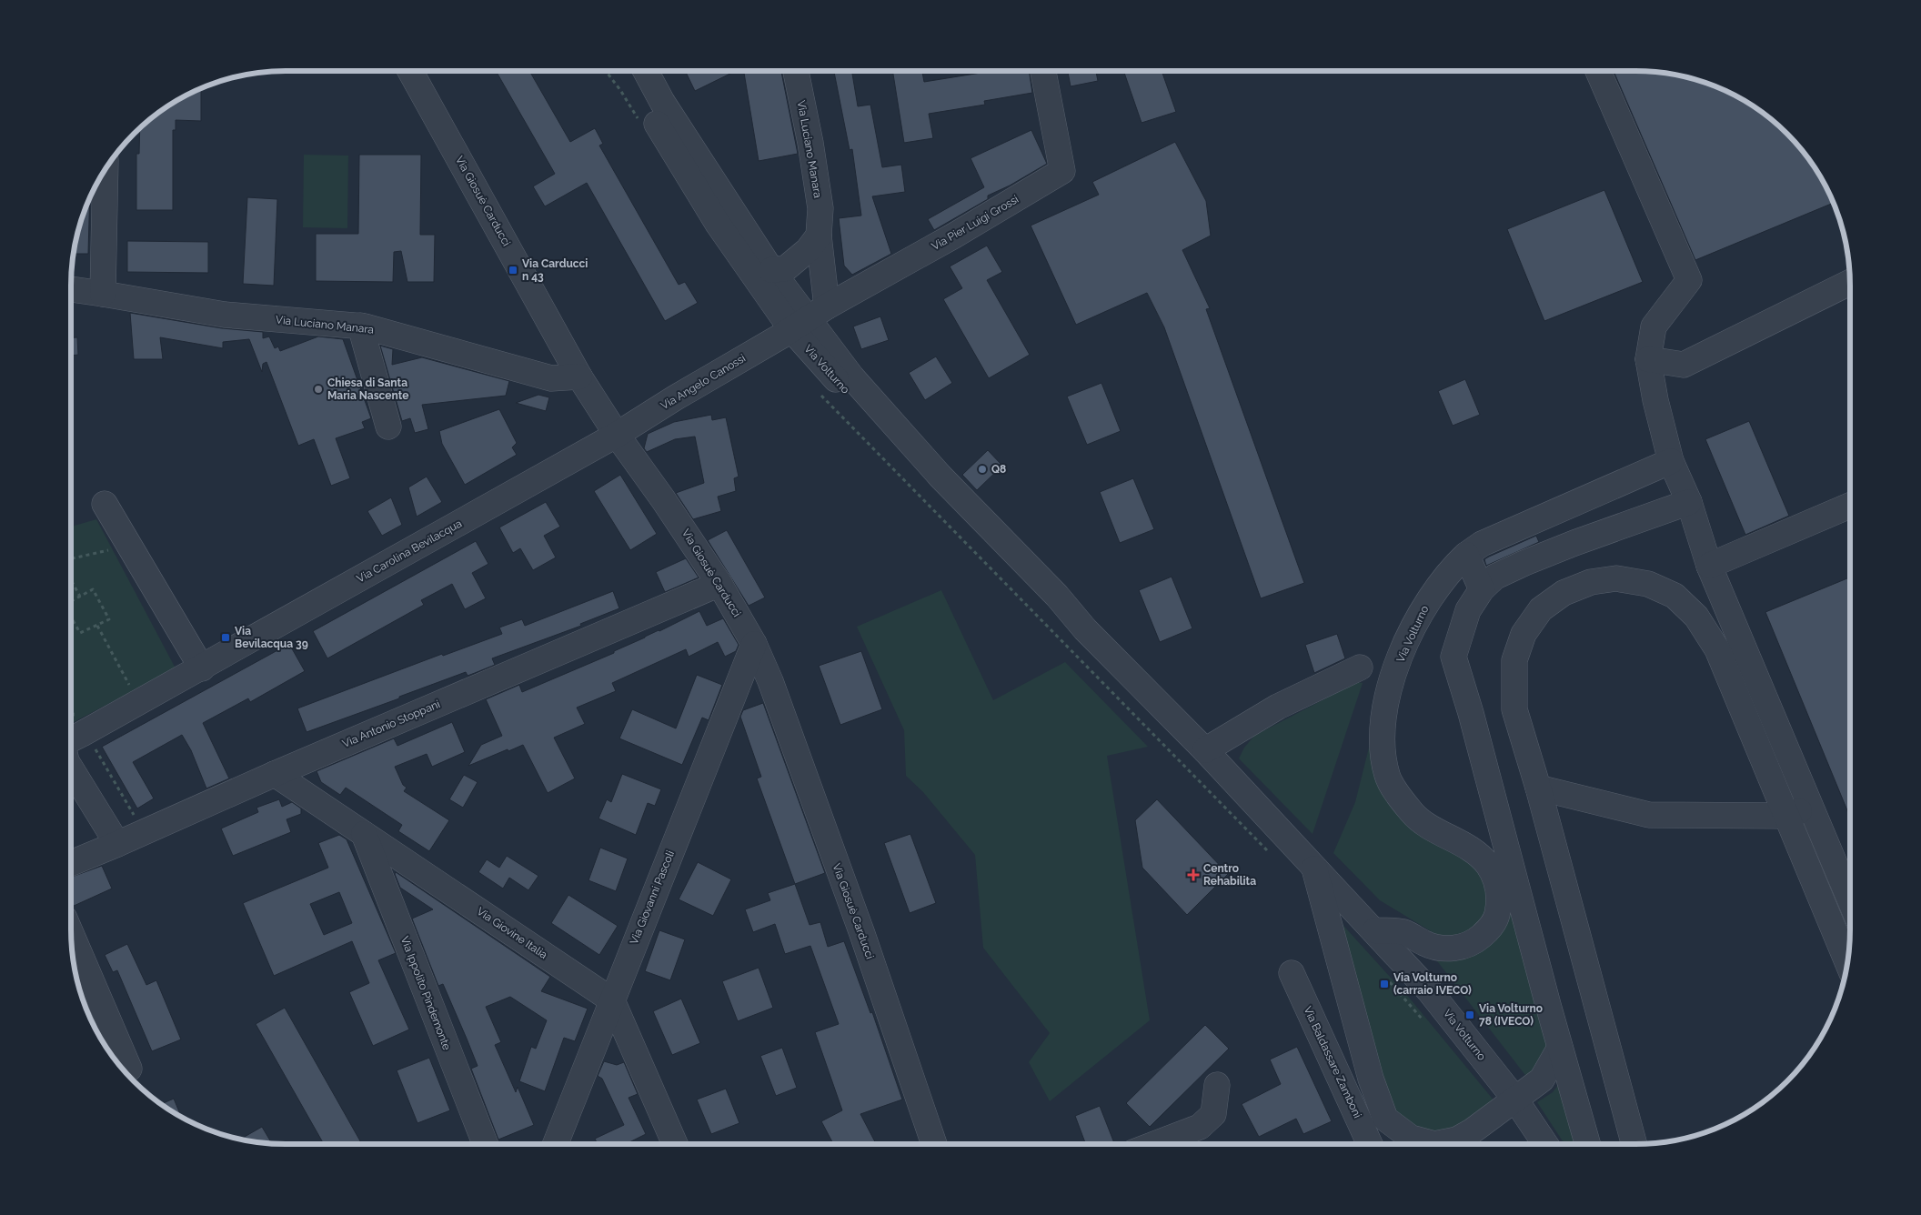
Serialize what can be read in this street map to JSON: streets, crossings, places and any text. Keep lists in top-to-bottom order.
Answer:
{
  "streets": {
    "street": [
      "Via Luciano Manara",
      "Via Giosuè Carducci",
      "Via Pier Luigi Grossi",
      "Via Volturno",
      "Via Angelo Canossi",
      "Via Carolina Bevilacqua",
      "Via Antonio Stoppani",
      "Via Giovanni Pascoli",
      "Via Giovine Italia",
      "Via Ippolito Pindemonte",
      "Via Baldassare Zamboni"
    ]
  },
  "crossings": [
    ["Via Luciano Manara", "Via Giosuè Carducci"],
    ["Via Luciano Manara", "Via Pier Luigi Grossi"],
    ["Via Luciano Manara", "Via Volturno"],
    ["Via Luciano Manara", "Via Angelo Canossi"],
    ["Via Giosuè Carducci", "Via Angelo Canossi"],
    ["Via Giosuè Carducci", "Via Carolina Bevilacqua"],
    ["Via Giosuè Carducci", "Via Antonio Stoppani"],
    ["Via Giosuè Carducci", "Via Giovanni Pascoli"],
    ["Via Pier Luigi Grossi", "Via Volturno"],
    ["Via Pier Luigi Grossi", "Via Angelo Canossi"],
    ["Via Volturno", "Via Angelo Canossi"],
    ["Via Angelo Canossi", "Via Carolina Bevilacqua"],
    ["Via Antonio Stoppani", "Via Giovine Italia"],
    ["Via Giovanni Pascoli", "Via Giovine Italia"],
    ["Via Giovine Italia", "Via Ippolito Pindemonte"]
  ],
  "places": {
    "transit": [
      "Via Carducci n 43",
      "Via Bevilacqua 39",
      "Via Volturno (carraio IVECO)",
      "Via Volturno 78 (IVECO)"
    ],
    "other": ["Chiesa di Santa Maria Nascente", "Q8"],
    "health": ["Centro Rehabilita"]
  }
}
